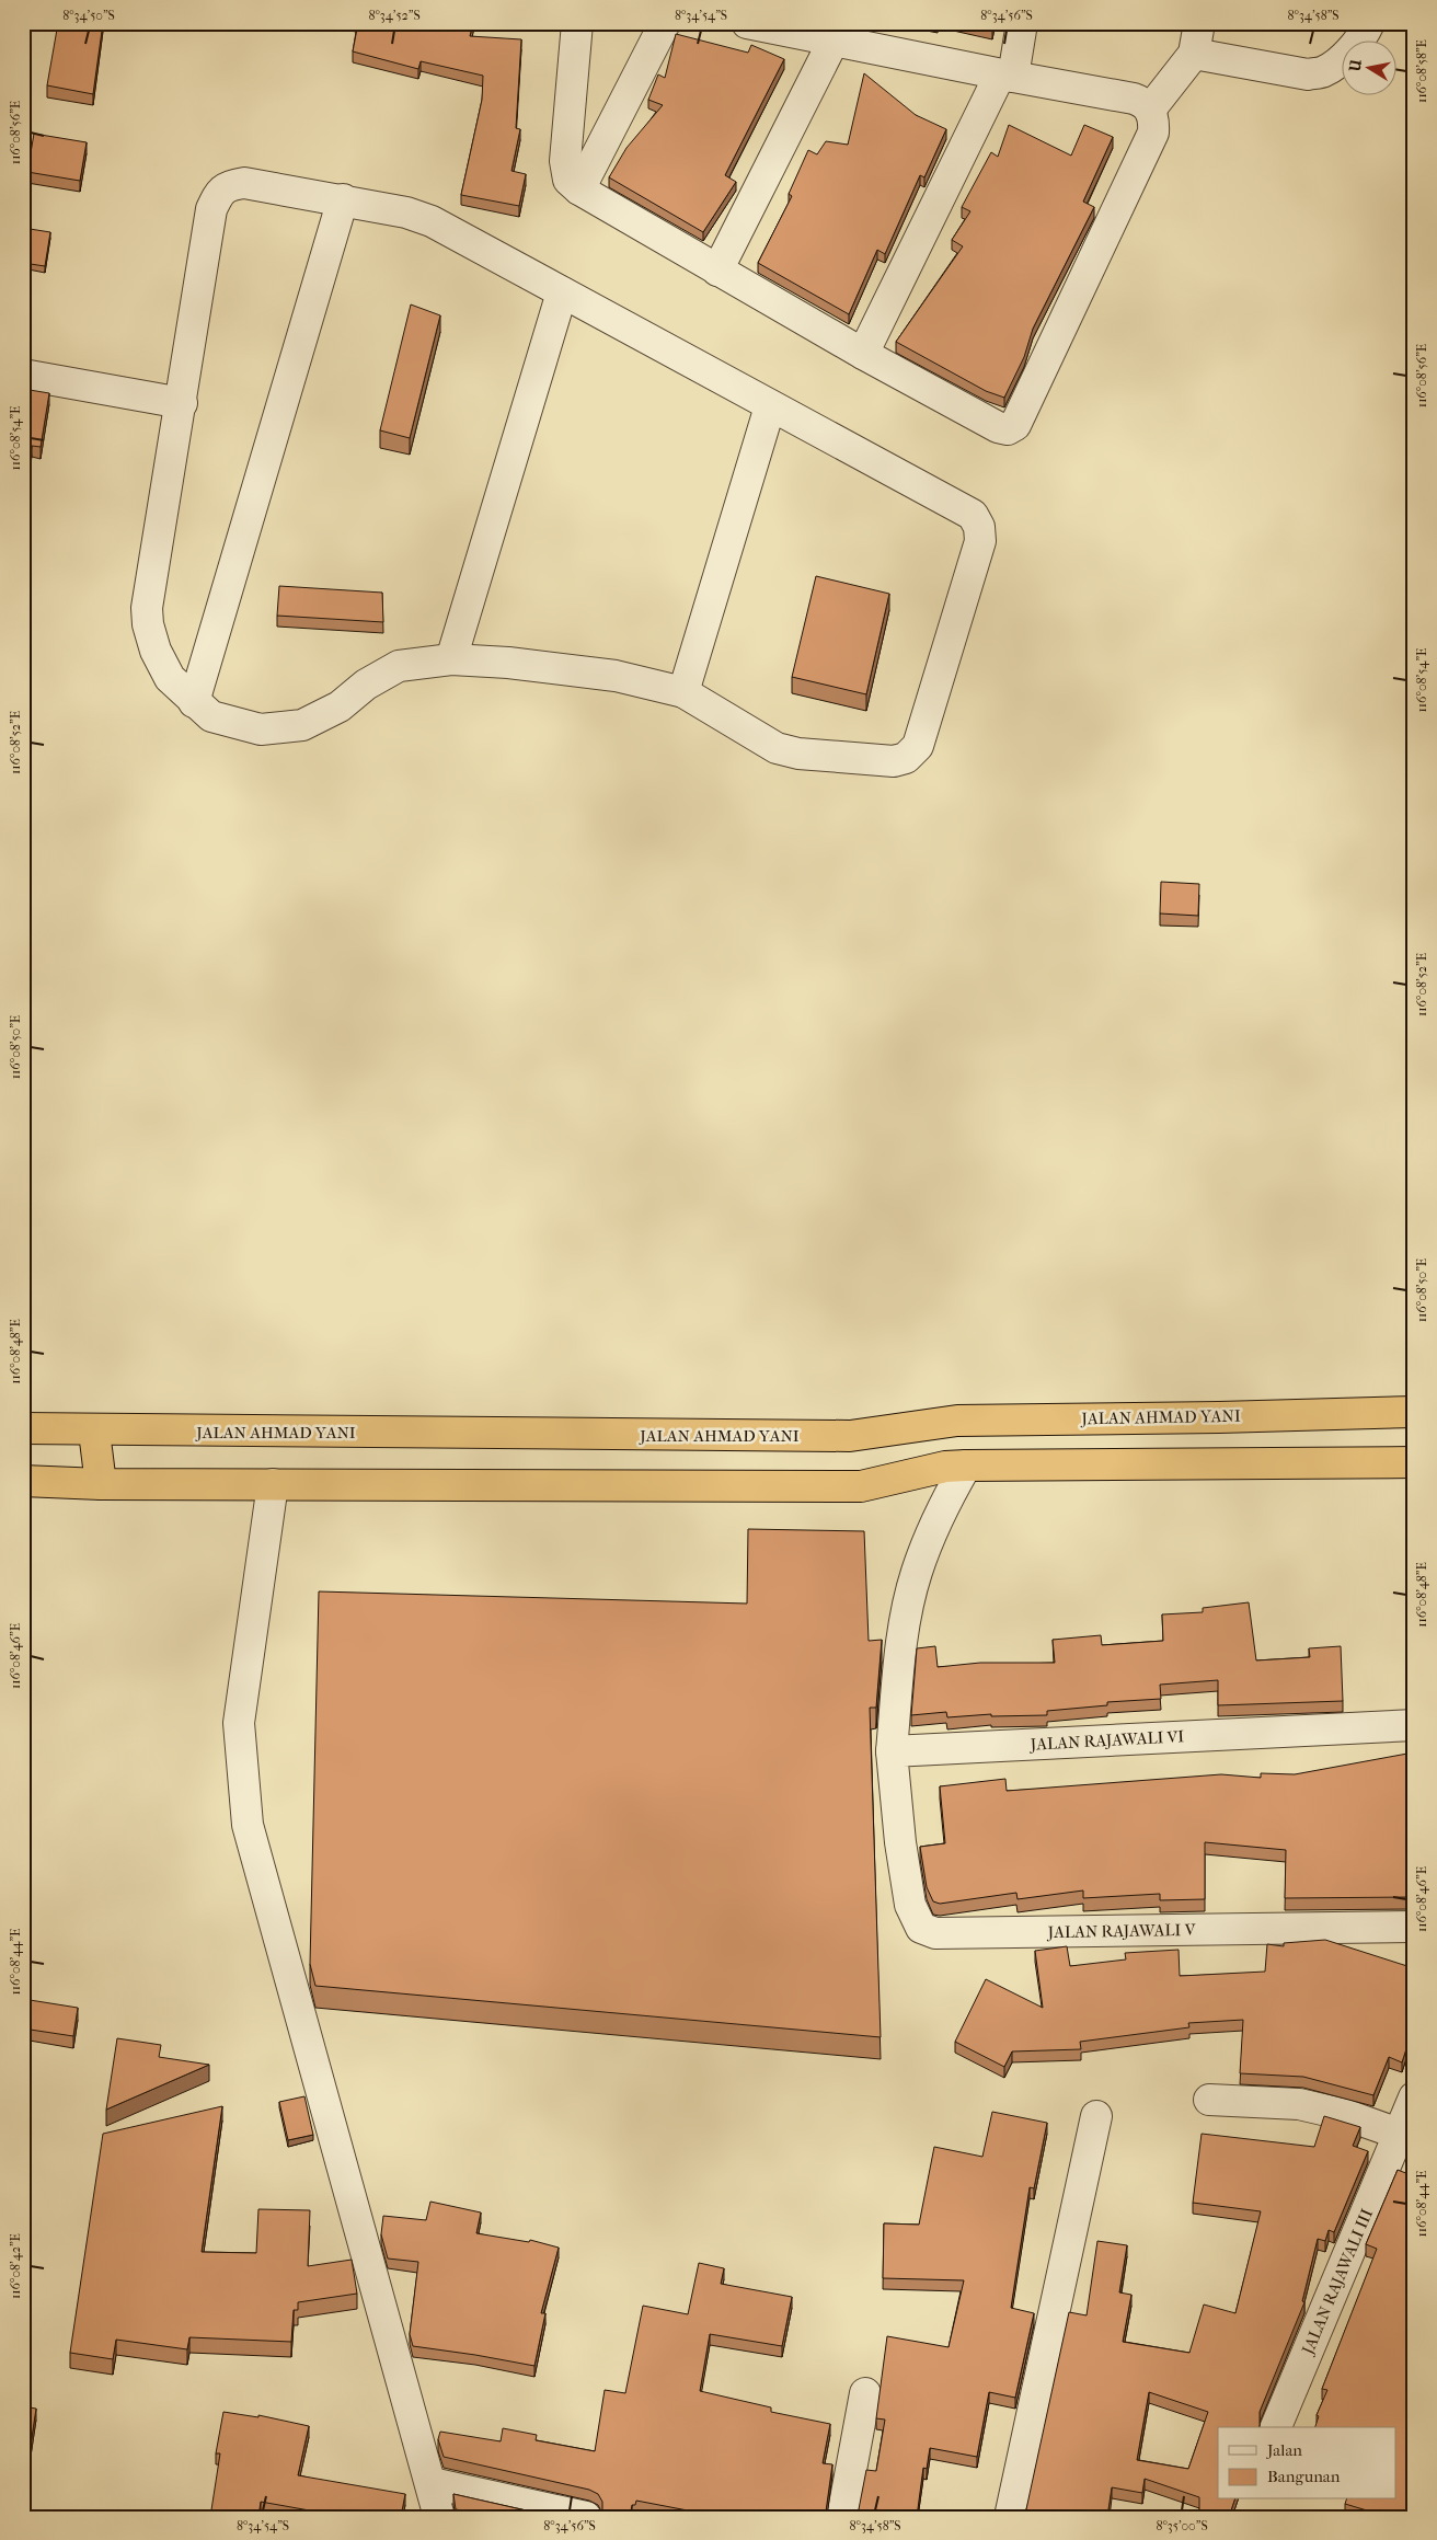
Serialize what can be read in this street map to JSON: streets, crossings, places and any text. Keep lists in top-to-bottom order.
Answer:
{
  "streets": {
    "highway": ["JALAN AHMAD YANI"],
    "street": ["JALAN RAJAWALI VI", "JALAN RAJAWALI V", "JALAN RAJAWALI III"]
  },
  "crossings": [
    ["JALAN RAJAWALI VI", "JALAN RAJAWALI V"]
  ],
  "legend": ["Jalan", "Bangunan"],
  "north": "left",
  "coordinates": [
    "8°34'50\"S",
    "8°34'52\"S",
    "8°34'54\"S",
    "8°34'56\"S",
    "8°34'58\"S",
    "116°08'58\"E",
    "116°08'56\"E",
    "116°08'54\"E",
    "116°08'52\"E",
    "116°08'50\"E",
    "116°08'48\"E",
    "116°08'46\"E",
    "116°08'44\"E",
    "116°08'42\"E",
    "8°35'00\"S"
  ]
}
